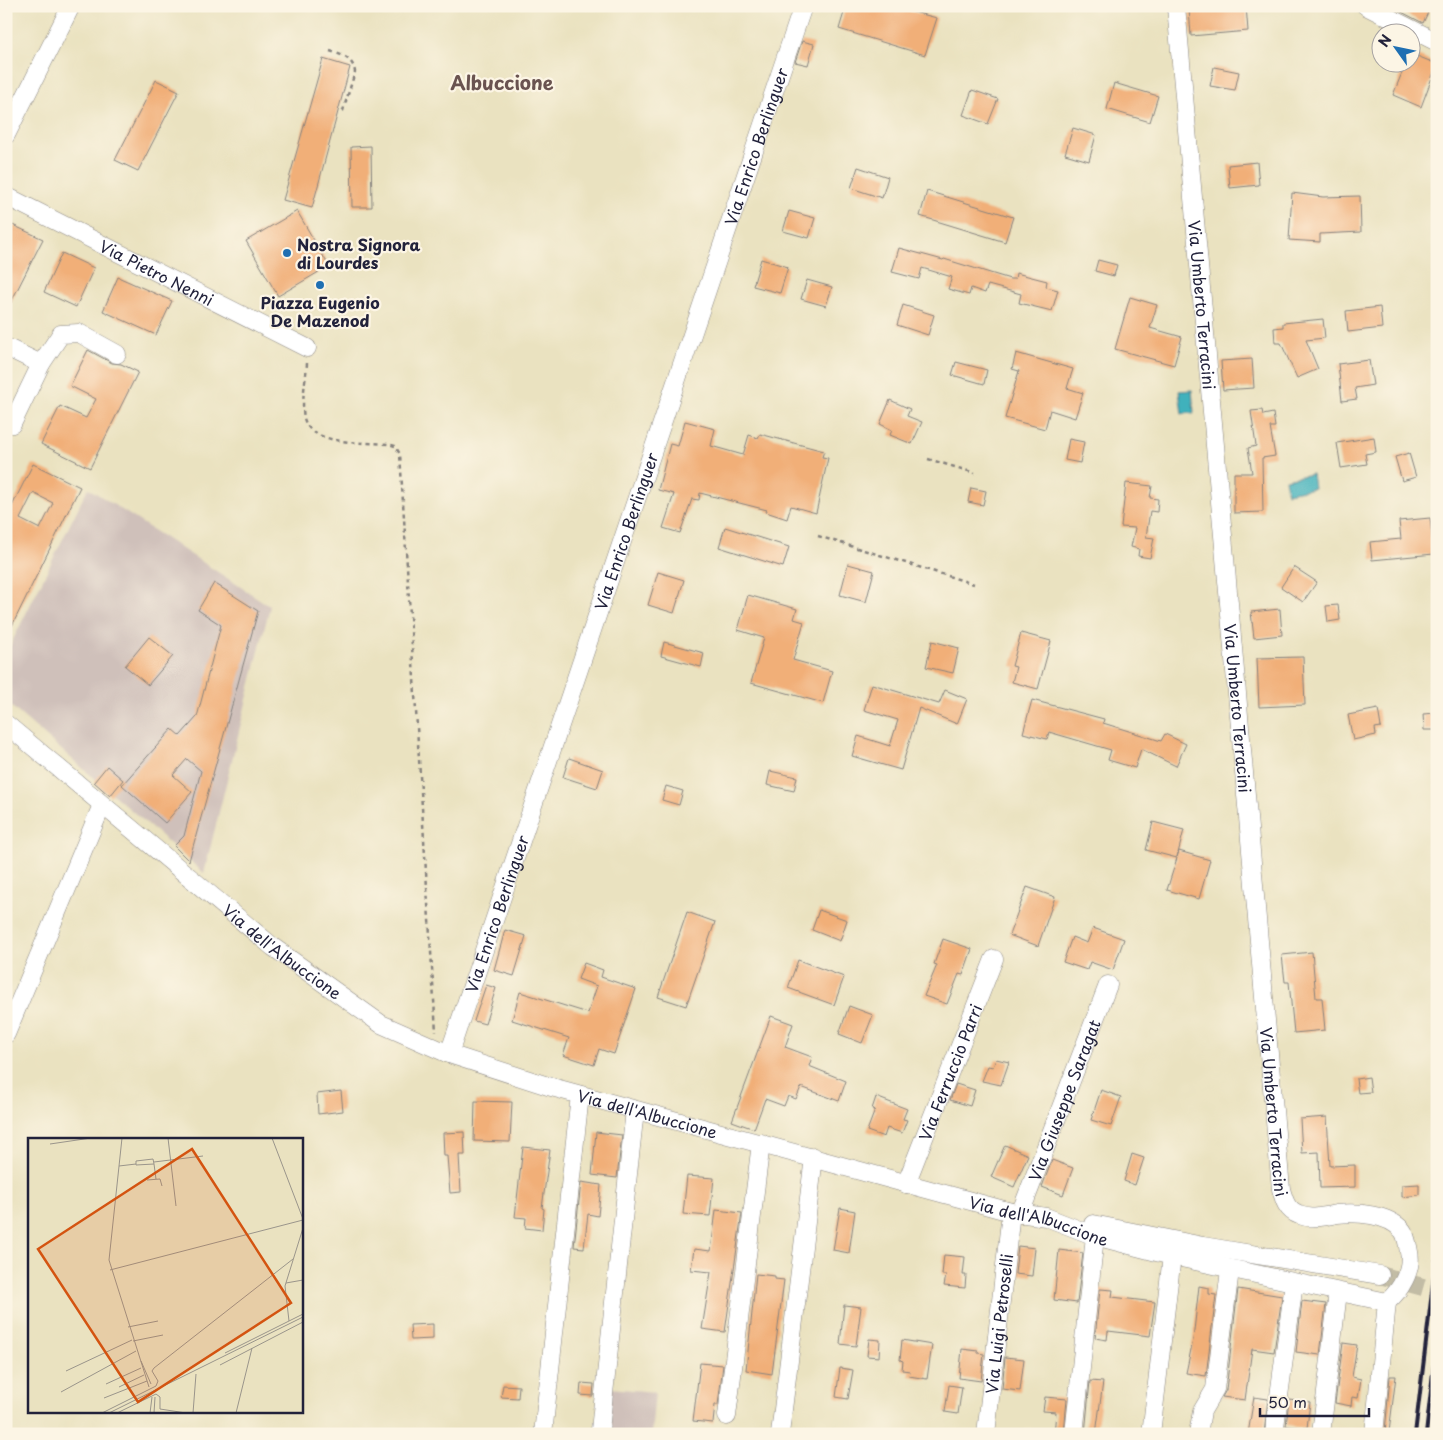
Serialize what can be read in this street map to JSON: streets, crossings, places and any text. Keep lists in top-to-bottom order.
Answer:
{
  "streets": {
    "street": [
      "Via Enrico Berlinguer",
      "Via Pietro Nenni",
      "Via Umberto Terracini",
      "Via dell'Albuccione",
      "Via Ferruccio Parri",
      "Via Giuseppe Saragat",
      "Via Luigi Petroselli"
    ]
  },
  "crossings": [
    ["Via Enrico Berlinguer", "Via dell'Albuccione"],
    ["Via Umberto Terracini", "Via dell'Albuccione"],
    ["Via dell'Albuccione", "Via Ferruccio Parri"],
    ["Via dell'Albuccione", "Via Giuseppe Saragat"],
    ["Via dell'Albuccione", "Via Luigi Petroselli"],
    ["Via Giuseppe Saragat", "Via Luigi Petroselli"]
  ],
  "districts": ["Albuccione"],
  "places": ["Nostra Signora di Lourdes", "Piazza Eugenio De Mazenod"],
  "scale_bar": "50 m",
  "north": "top left"
}
